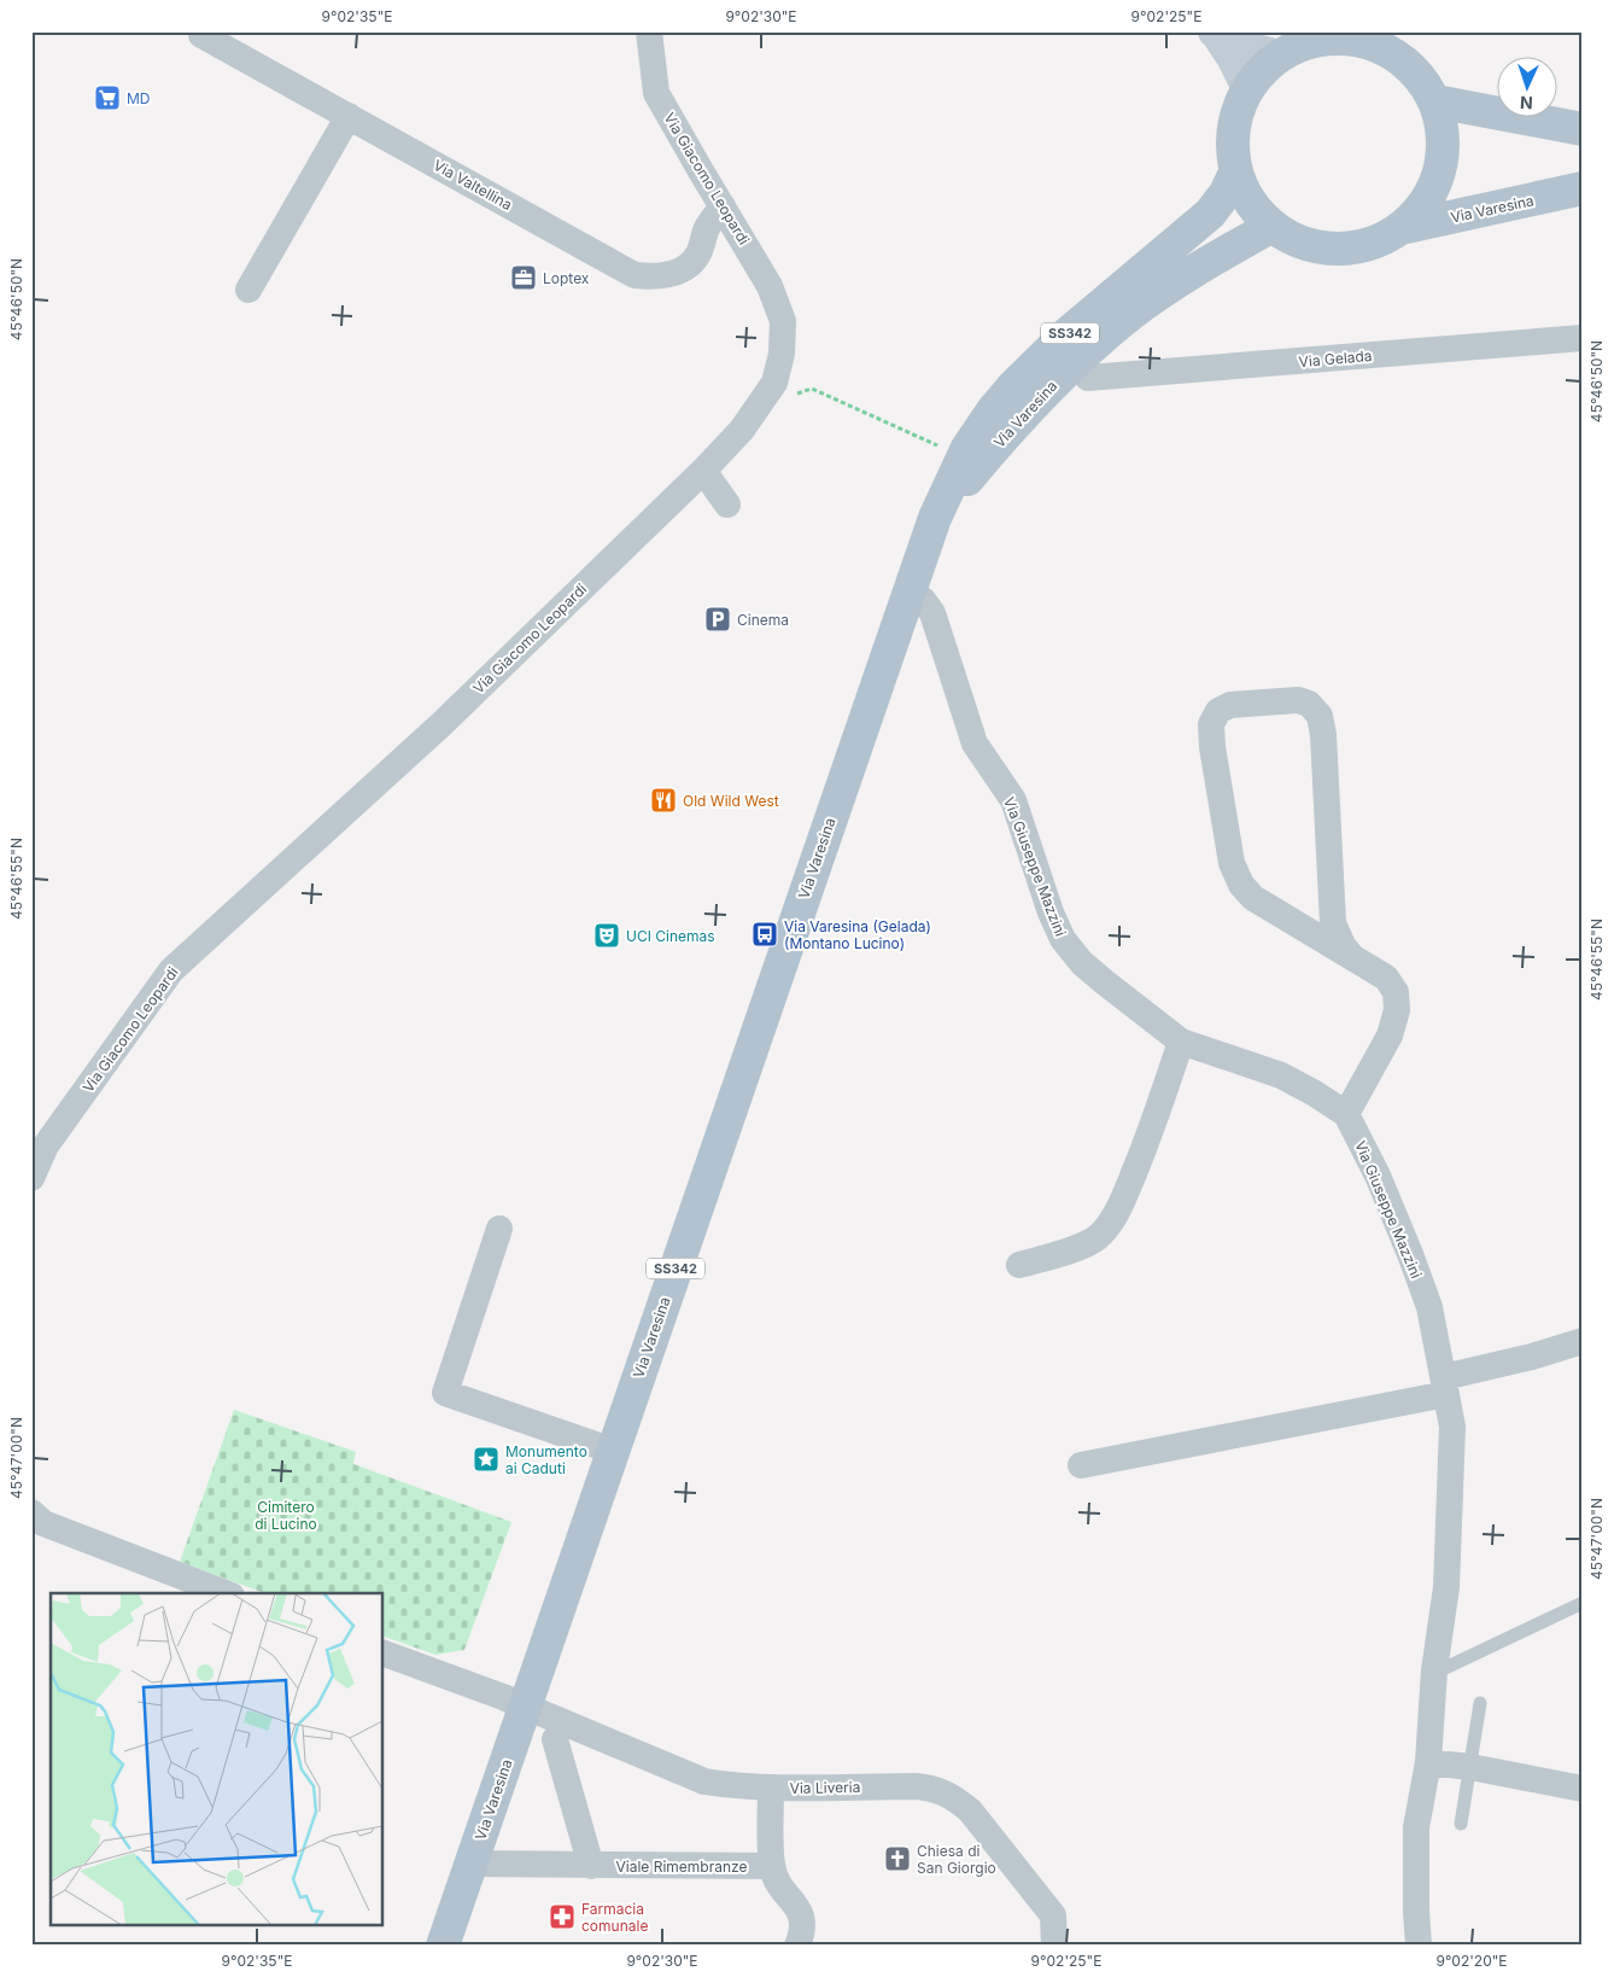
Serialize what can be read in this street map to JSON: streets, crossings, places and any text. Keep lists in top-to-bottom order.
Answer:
{
  "streets": {
    "main road": ["Via Varesina", "SS342"],
    "street": [
      "Via Giacomo Leopardi",
      "Via Valtellina",
      "Via Gelada",
      "Via Giuseppe Mazzini",
      "Via Liveria",
      "Viale Rimembranze"
    ]
  },
  "crossings": [
    ["Via Giacomo Leopardi", "Via Valtellina"],
    ["Via Varesina", "SS342"],
    ["Via Varesina", "Via Giuseppe Mazzini"],
    ["Via Varesina", "Via Liveria"],
    ["Via Varesina", "Viale Rimembranze"],
    ["SS342", "Via Giuseppe Mazzini"]
  ],
  "parks": ["Cimitero di Lucino"],
  "places": {
    "supermarket": ["MD"],
    "office": ["Loptex"],
    "parking": ["Cinema"],
    "restaurant": ["Old Wild West"],
    "bus stop": ["Via Varesina (Gelada) (Montano Lucino)"],
    "theatre": ["UCI Cinemas"],
    "place": ["Monumento ai Caduti"],
    "church": ["Chiesa di San Giorgio"],
    "pharmacy": ["Farmacia comunale"]
  },
  "north": "bottom",
  "coordinates": [
    "9°02'35\"E",
    "9°02'30\"E",
    "9°02'25\"E",
    "45°46'50\"N",
    "45°46'55\"N",
    "45°47'00\"N",
    "9°02'20\"E"
  ]
}
